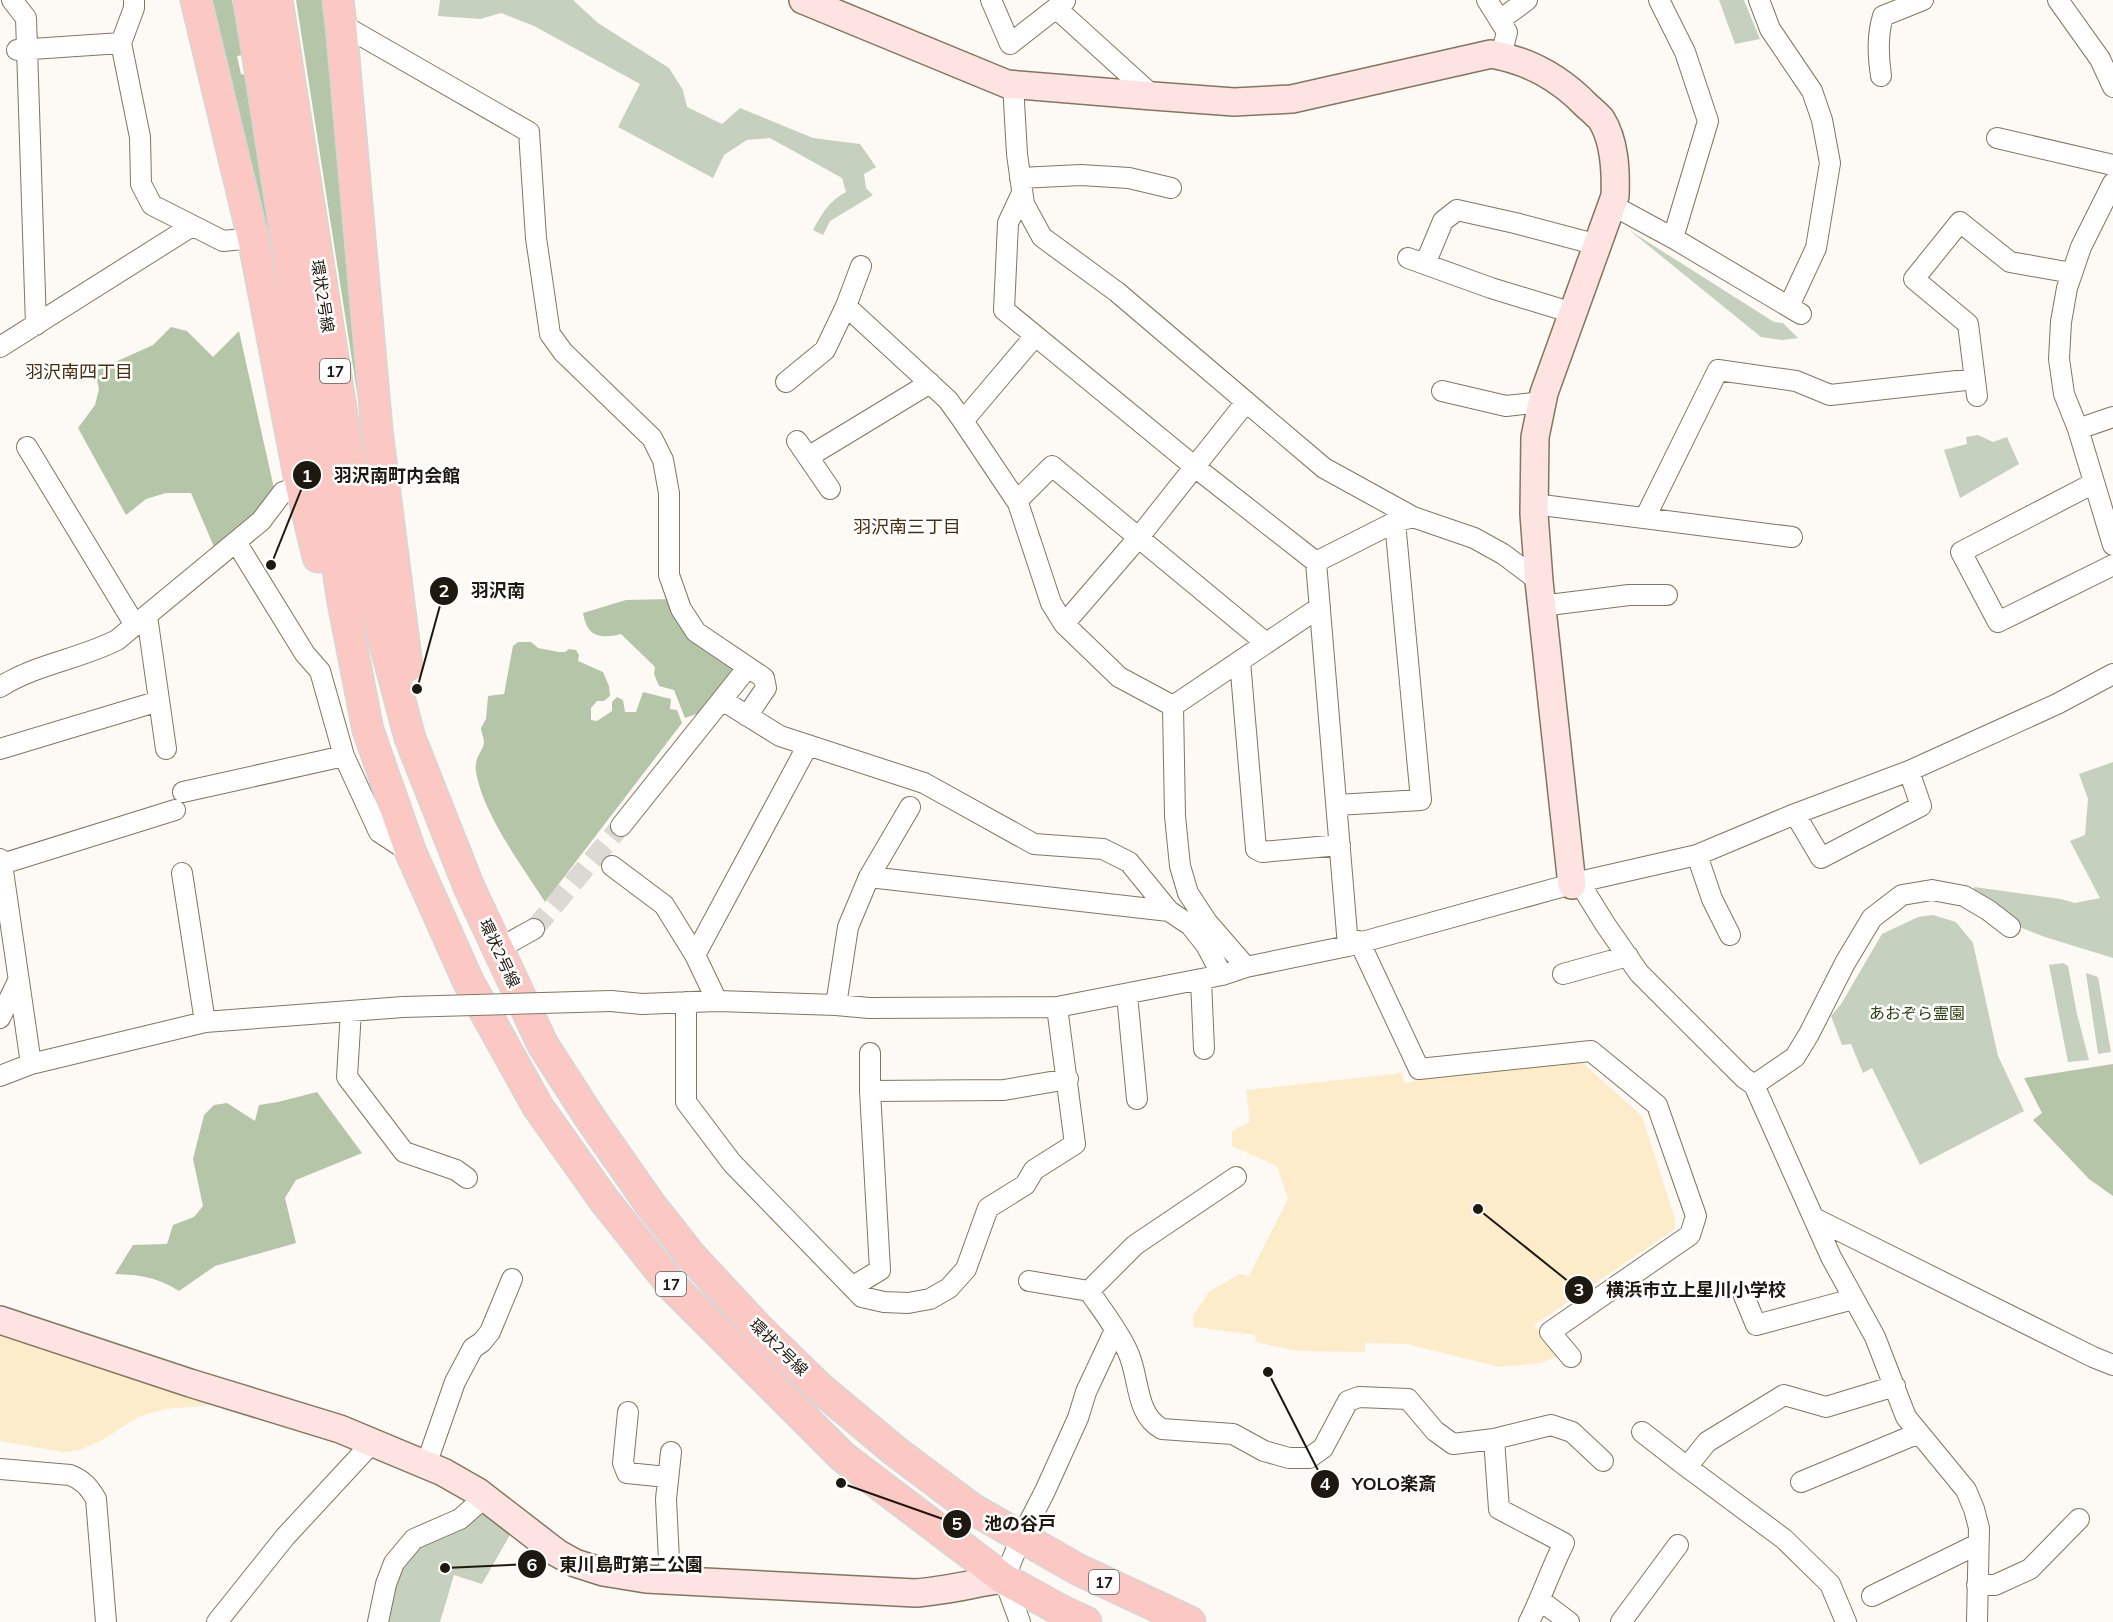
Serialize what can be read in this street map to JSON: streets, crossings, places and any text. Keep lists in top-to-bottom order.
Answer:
{
  "streets": {
    "main road": ["環状2号線", "17"]
  },
  "districts": ["羽沢南四丁目", "羽沢南三丁目"],
  "parks": ["あおぞら霊園"],
  "places": [
    "羽沢南町内会館",
    "羽沢南",
    "横浜市立上星川小学校",
    "YOLO楽斎",
    "池の谷戸",
    "東川島町第二公園"
  ]
}
